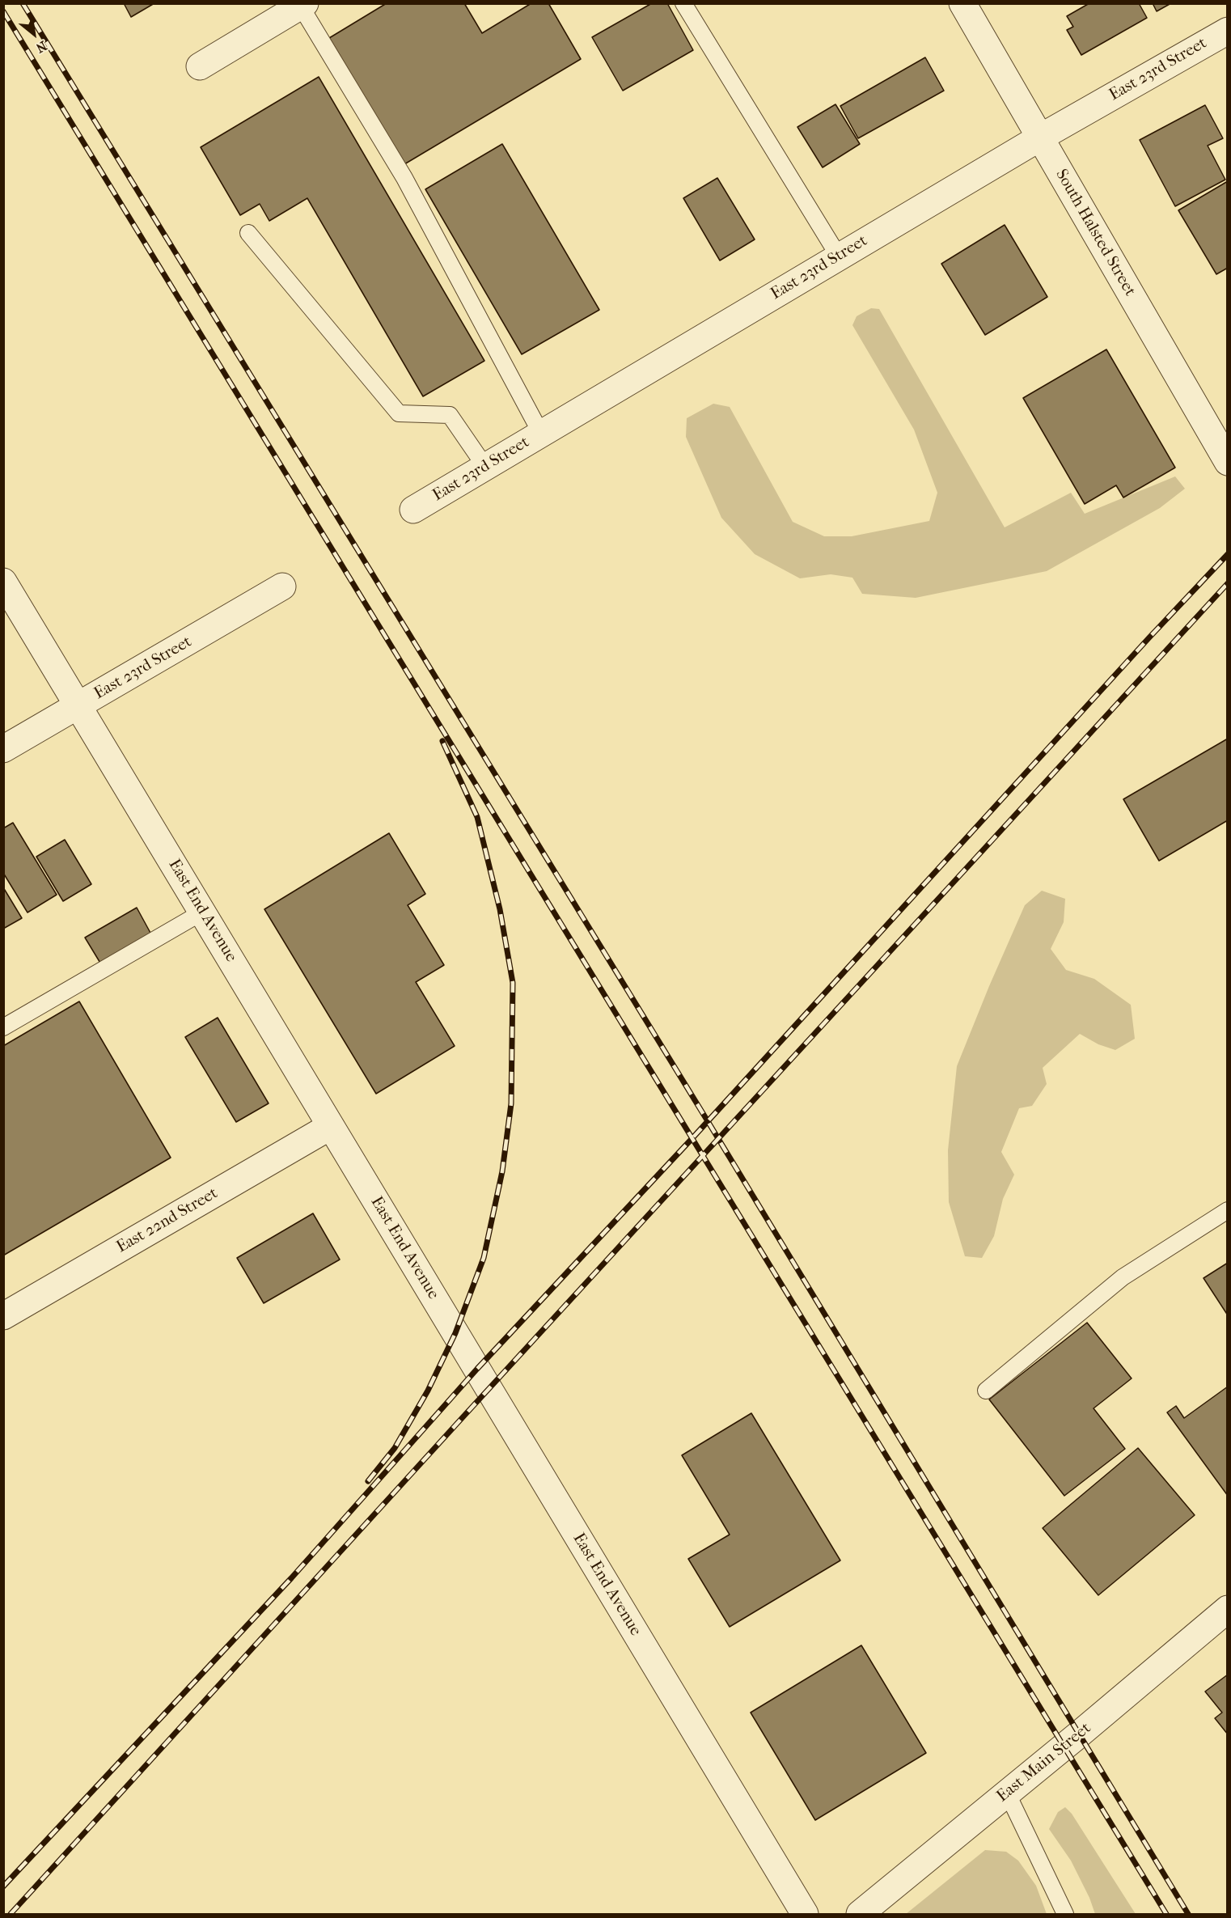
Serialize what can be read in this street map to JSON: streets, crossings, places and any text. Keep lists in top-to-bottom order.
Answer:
{
  "streets": {
    "street": [
      "East 23rd Street",
      "South Halsted Street",
      "East End Avenue",
      "East 22nd Street",
      "East Main Street"
    ]
  },
  "crossings": [
    ["East 23rd Street", "South Halsted Street"],
    ["East 23rd Street", "East End Avenue"],
    ["East End Avenue", "East 22nd Street"]
  ],
  "north": "bottom right"
}
